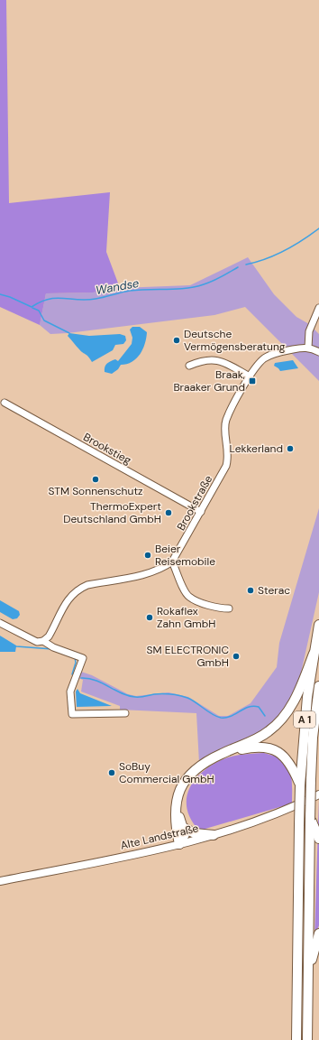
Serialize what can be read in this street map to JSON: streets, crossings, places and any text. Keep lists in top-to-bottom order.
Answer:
{
  "streets": {
    "highway": ["A 1"],
    "main road": ["Alte Landstraße"],
    "street": ["Brookstieg", "Brookstraße"]
  },
  "crossings": [
    ["Brookstieg", "Brookstraße"]
  ],
  "water": ["Wandse"],
  "places": {
    "other": [
      "Deutsche Vermögensberatung",
      "Lekkerland",
      "STM Sonnenschutz",
      "ThermoExpert Deutschland GmbH",
      "Beier Reisemobile",
      "Sterac",
      "Rokaflex Zahn GmbH",
      "SM ELECTRONIC GmbH",
      "SoBuy Commercial GmbH"
    ],
    "transit": ["Braak, Braaker Grund"]
  }
}
